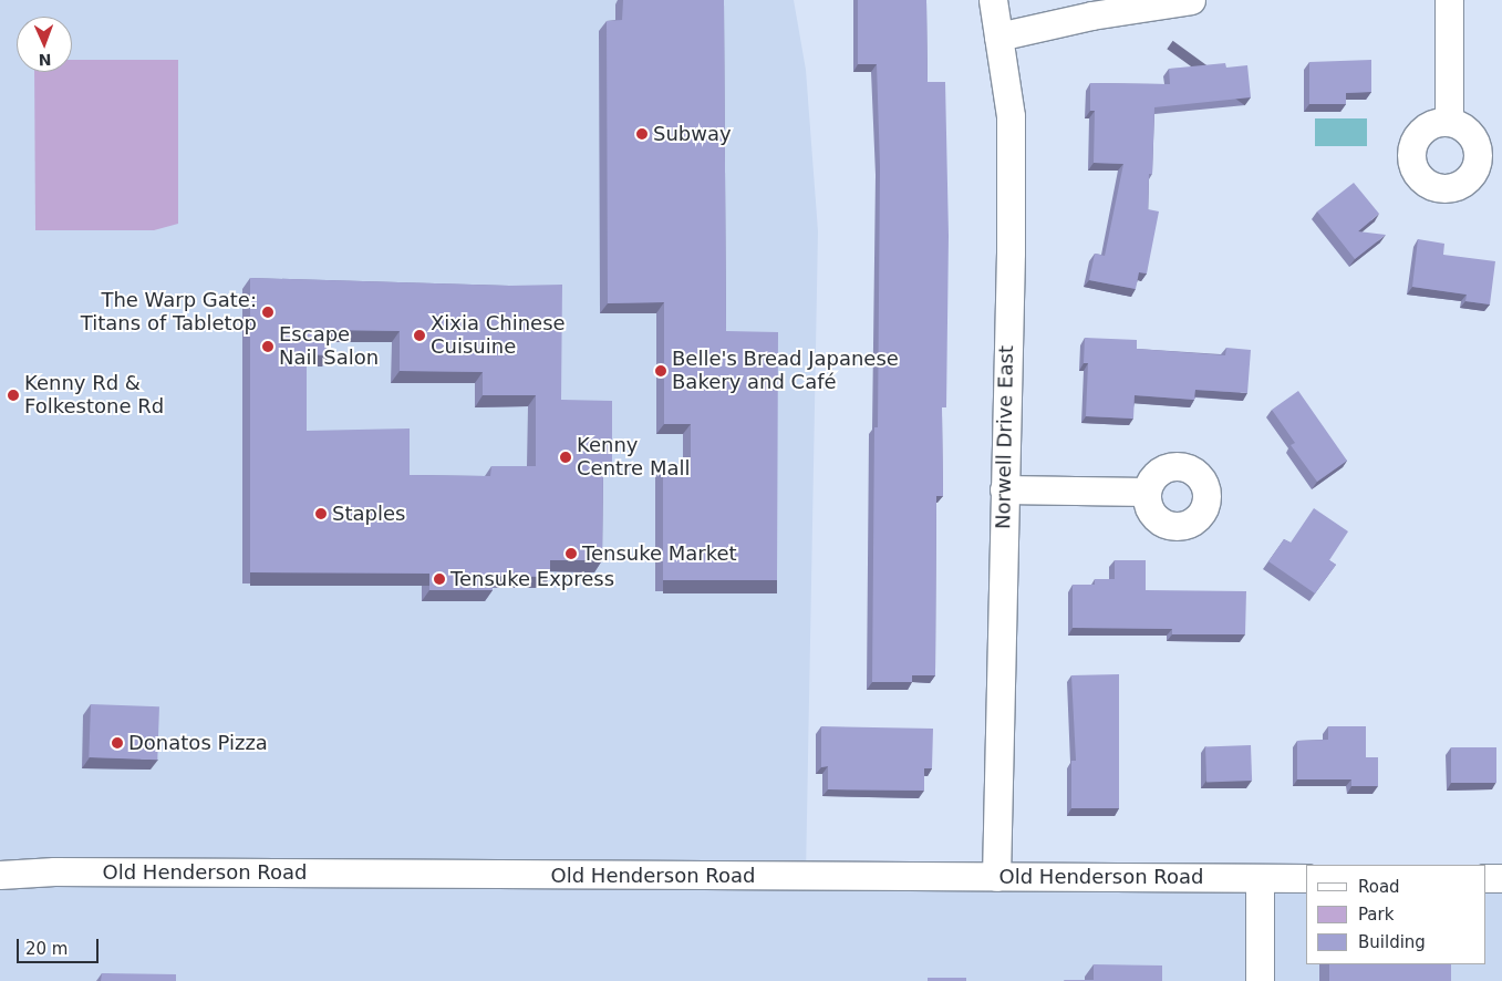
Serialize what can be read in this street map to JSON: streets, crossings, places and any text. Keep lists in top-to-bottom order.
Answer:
{
  "streets": {
    "street": ["Norwell Drive East", "Old Henderson Road"]
  },
  "crossings": [
    ["Norwell Drive East", "Old Henderson Road"]
  ],
  "places": [
    "Subway",
    "The Warp Gate: Titans of Tabletop",
    "Xixia Chinese Cuisuine",
    "Escape Nail Salon",
    "Belle's Bread Japanese Bakery and Café",
    "Kenny Rd & Folkestone Rd",
    "Kenny Centre Mall",
    "Staples",
    "Tensuke Market",
    "Tensuke Express",
    "Donatos Pizza"
  ],
  "legend": ["Road", "Park", "Building"],
  "scale_bar": "20 m",
  "north": "bottom"
}
